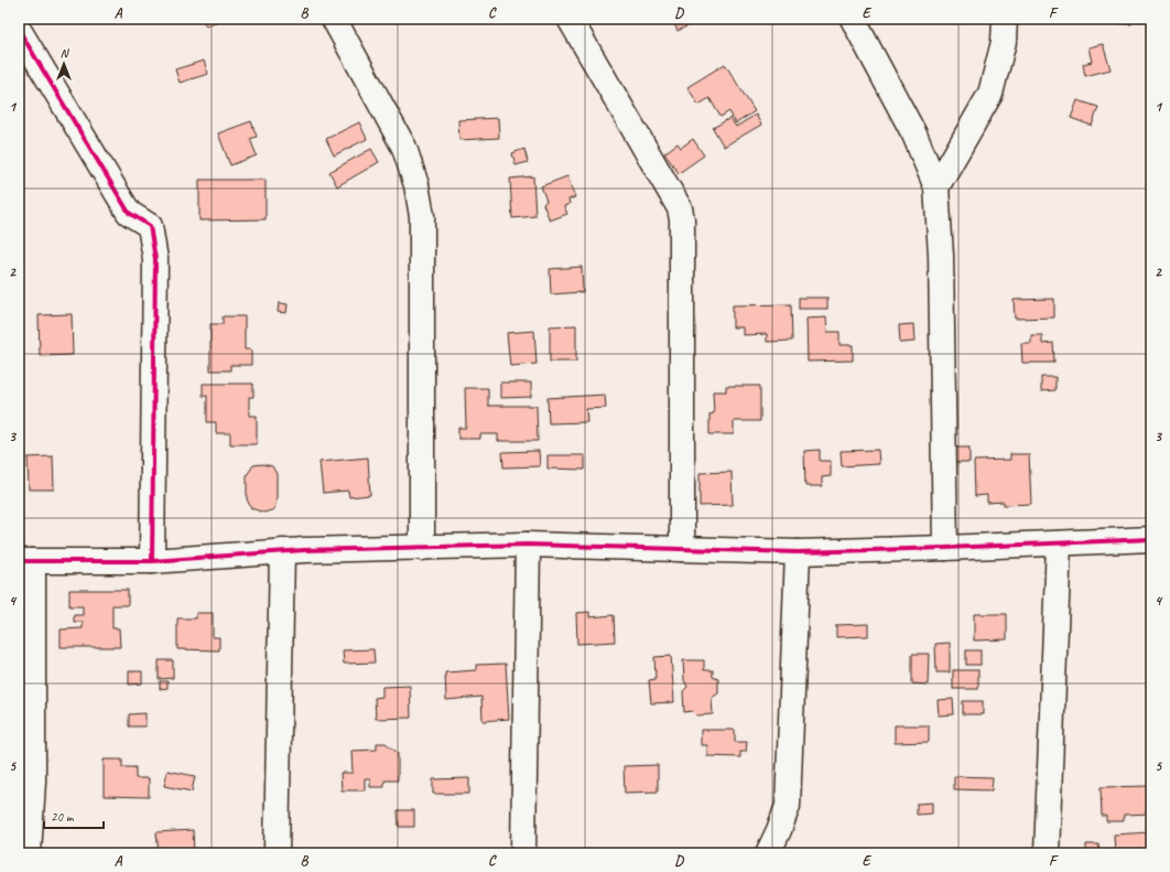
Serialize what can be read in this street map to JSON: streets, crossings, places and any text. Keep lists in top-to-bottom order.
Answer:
{
  "scale_bar": "20 m",
  "north": "top",
  "grid": {
    "columns": [
      "A",
      "B",
      "C",
      "D",
      "E",
      "F"
    ],
    "rows": [
      "1",
      "2",
      "3",
      "4",
      "5"
    ]
  }
}
